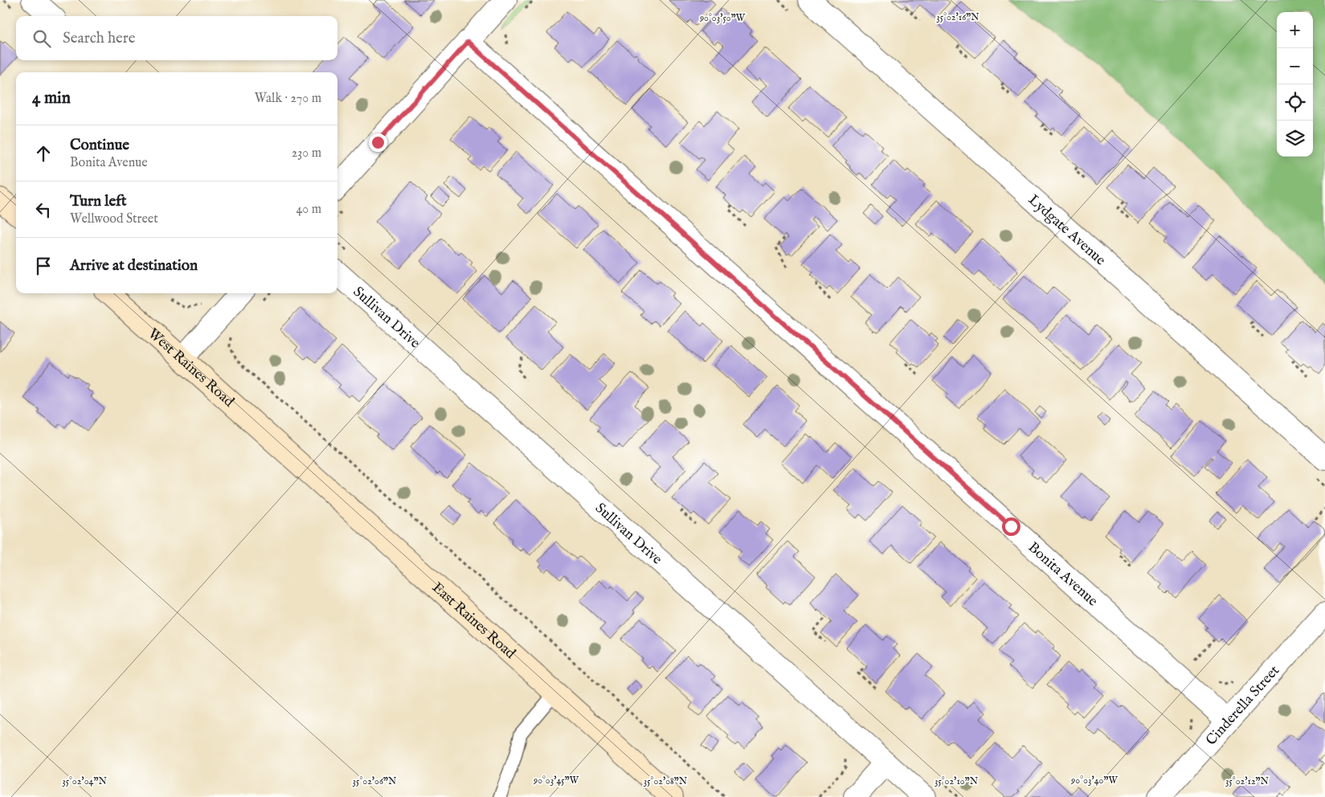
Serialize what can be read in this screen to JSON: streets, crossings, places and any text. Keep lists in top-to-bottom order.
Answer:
{
  "streets": {
    "main road": ["West Raines Road", "East Raines Road"],
    "street": [
      "Lydgate Avenue",
      "Sullivan Drive",
      "Bonita Avenue",
      "Cinderella Street"
    ]
  },
  "crossings": [
    ["West Raines Road", "East Raines Road"],
    ["Bonita Avenue", "Cinderella Street"]
  ],
  "page": {
    "map_buttons": ["+", "−"],
    "search": "Search here",
    "heading": ["4 min", "Walk · 270 m"],
    "list": [
      ["Continue", "Bonita Avenue", "230 m"],
      ["Turn left", "Wellwood Street", "40 m"],
      "Arrive at destination"
    ]
  },
  "coordinates": [
    "35°02'16\"N",
    "90°03'50\"W",
    "90°03'45\"W",
    "90°03'40\"W",
    "35°02'04\"N",
    "35°02'06\"N",
    "35°02'08\"N",
    "35°02'10\"N",
    "35°02'12\"N"
  ]
}
